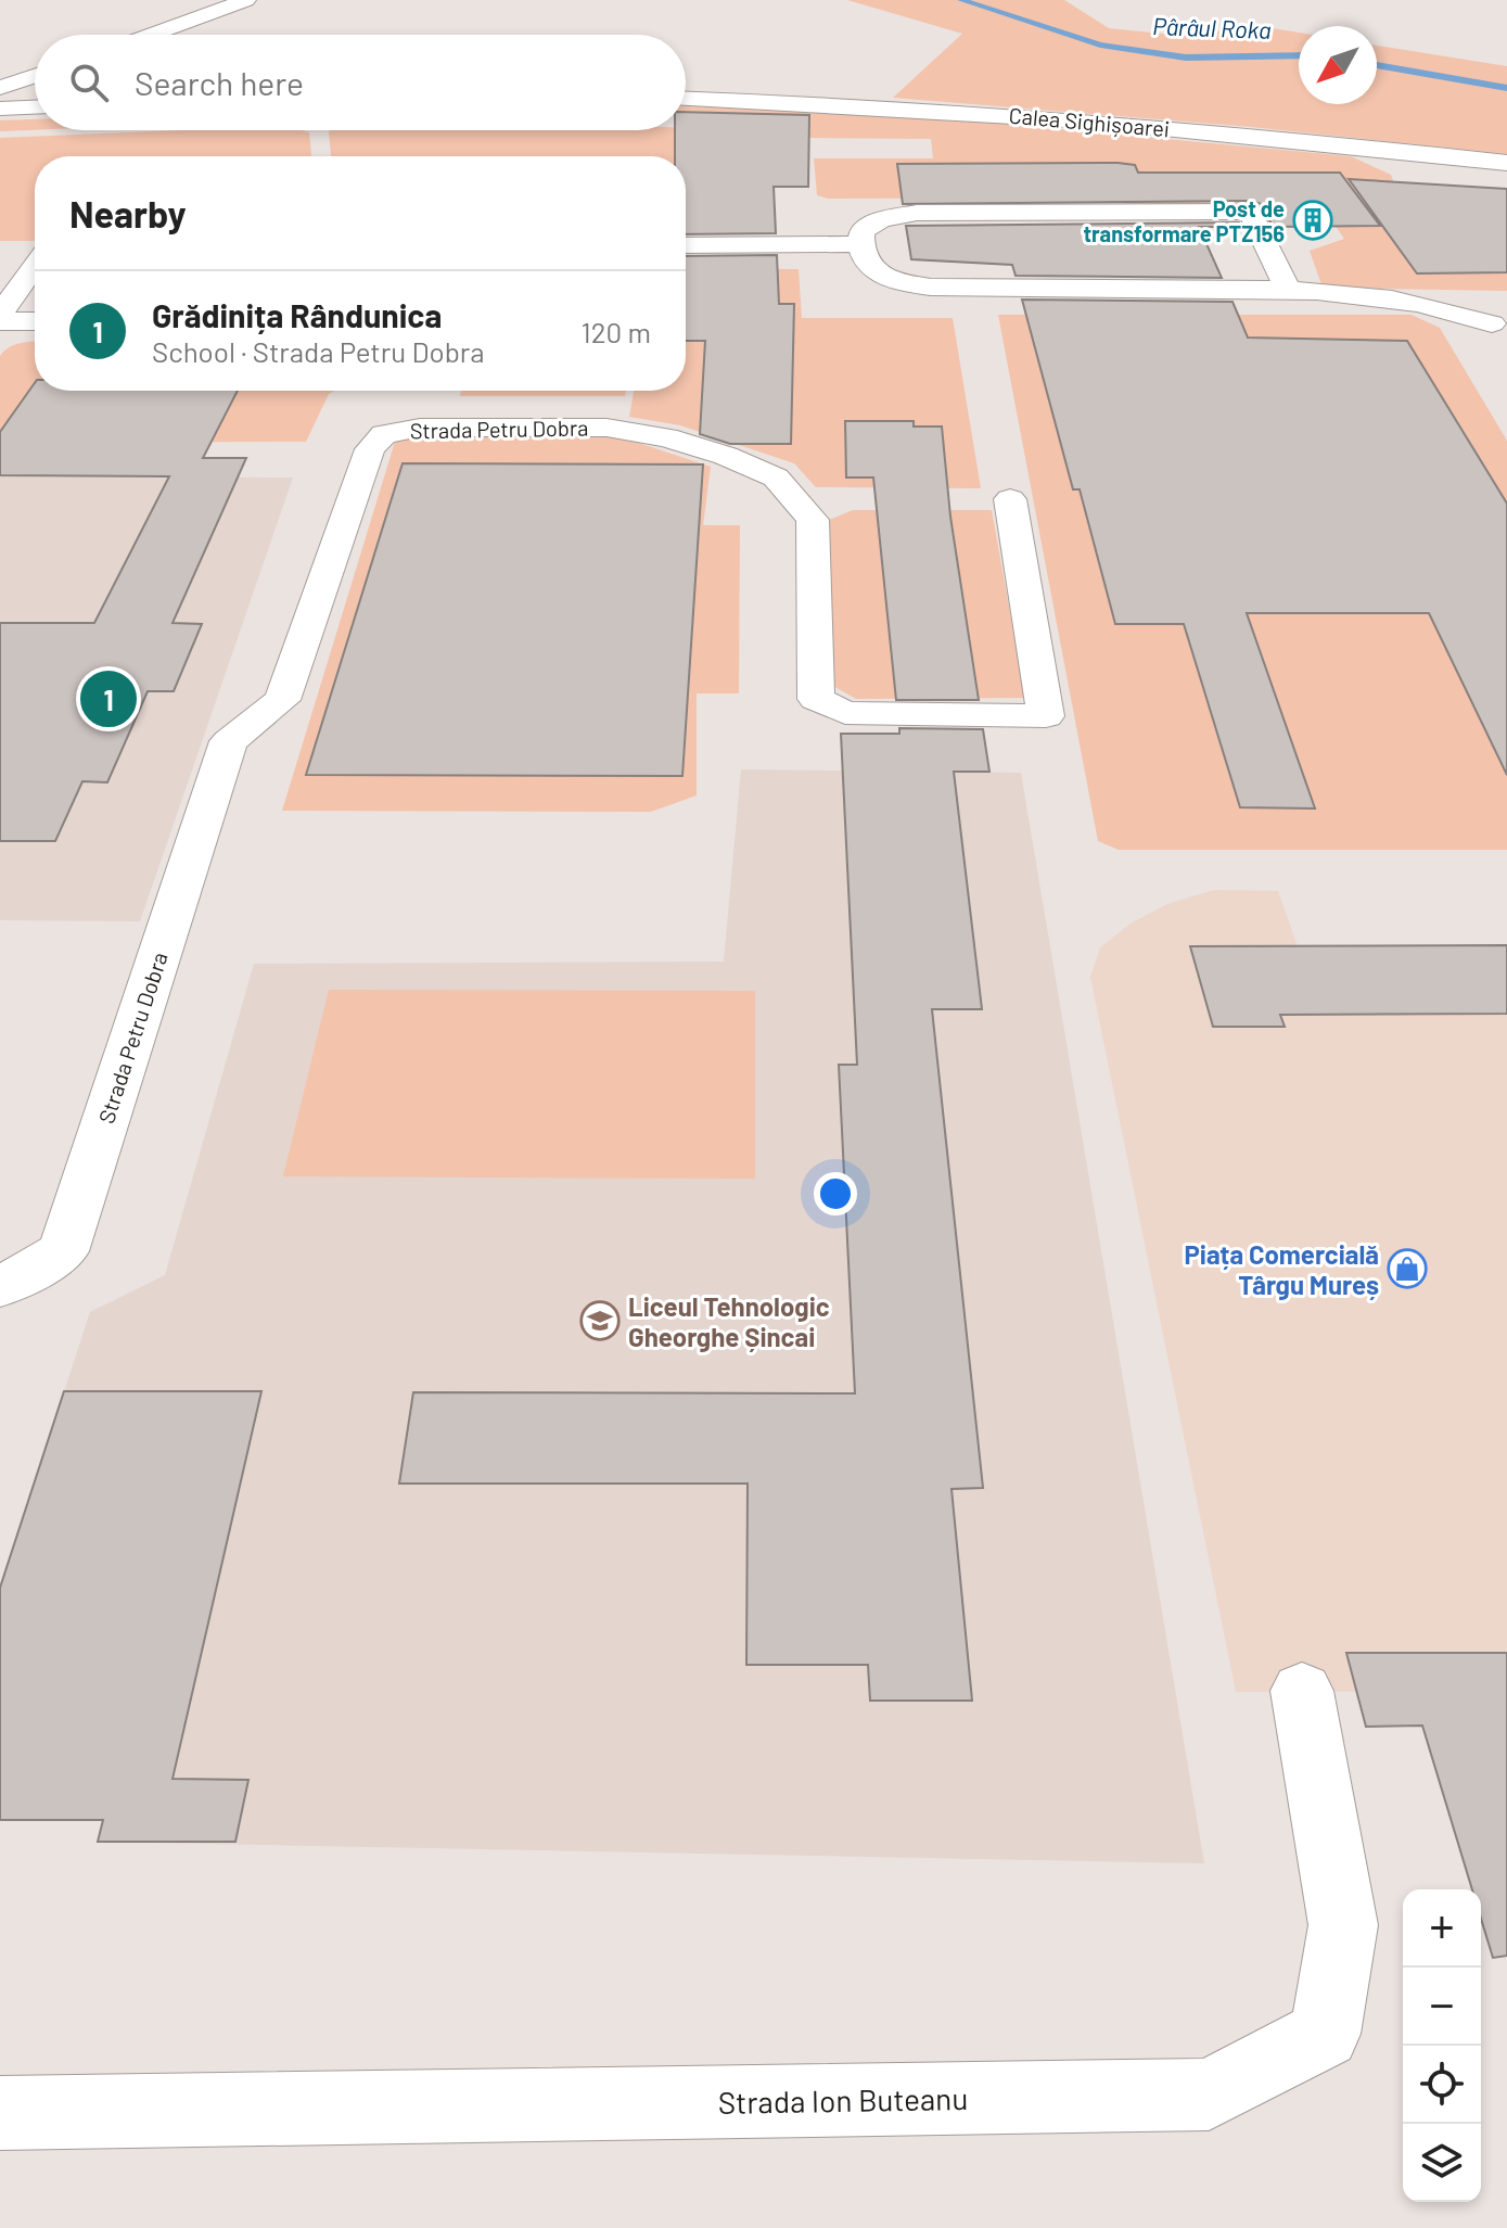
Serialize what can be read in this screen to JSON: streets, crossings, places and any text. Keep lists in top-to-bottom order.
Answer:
{
  "streets": {
    "street": ["Calea Sighișoarei", "Strada Petru Dobra", "Strada Ion Buteanu"]
  },
  "water": ["Pârâul Roka"],
  "places": {
    "building": ["Post de transformare PTZ156"],
    "shop": ["Piața Comercială Târgu Mureș"],
    "school or university": ["Liceul Tehnologic Gheorghe Șincai"]
  },
  "north": "bottom left",
  "page": {
    "search": "Search here",
    "heading": "Nearby",
    "list": [
      {
        "mark": "1",
        "name": "Grădinița Rândunica",
        "note": "School · Strada Petru Dobra",
        "value": "120 m"
      }
    ],
    "pins": "1",
    "map_buttons": ["+", "−"]
  }
}
